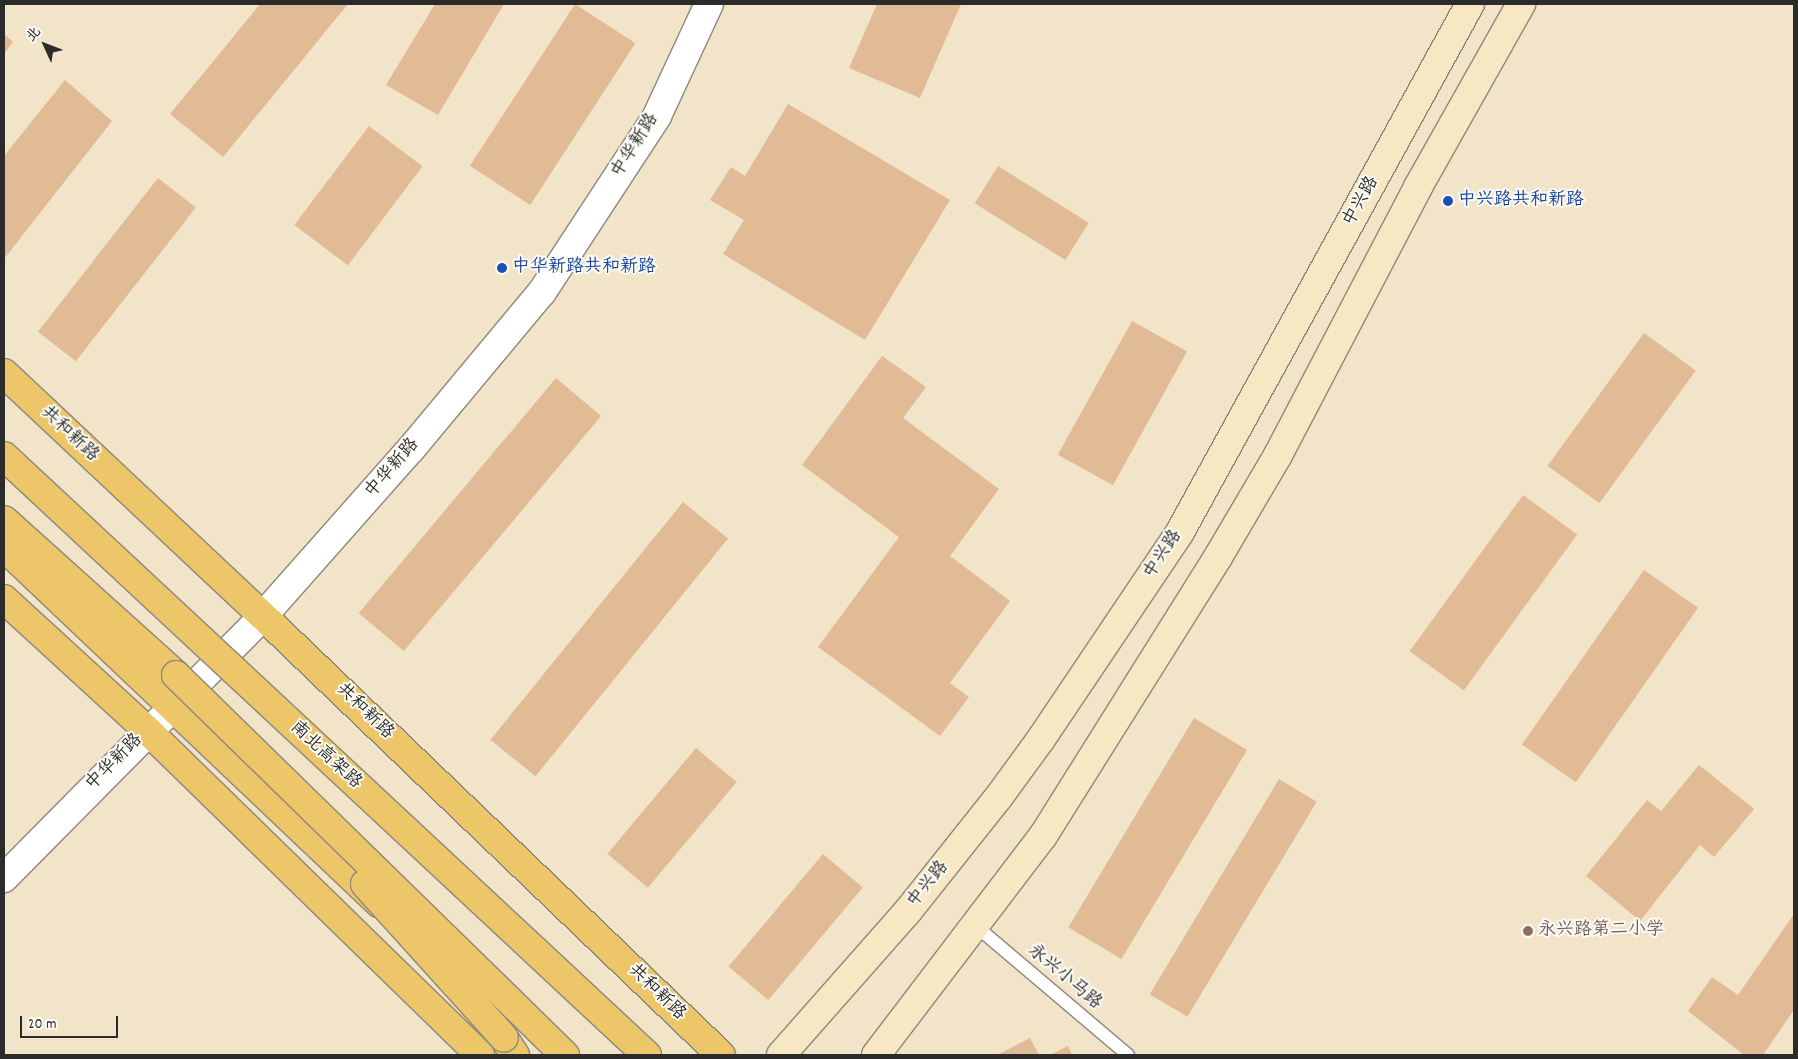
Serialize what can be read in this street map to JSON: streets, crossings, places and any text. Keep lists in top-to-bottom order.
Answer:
{
  "streets": {
    "main road": ["中兴路", "共和新路", "南北高架路"],
    "street": ["中华新路"],
    "lane": ["永兴小马路"]
  },
  "crossings": [
    ["中华新路", "共和新路"]
  ],
  "places": ["中兴路共和新路", "中华新路共和新路", "永兴路第二小学"],
  "scale_bar": "20 m",
  "north": "top left"
}
